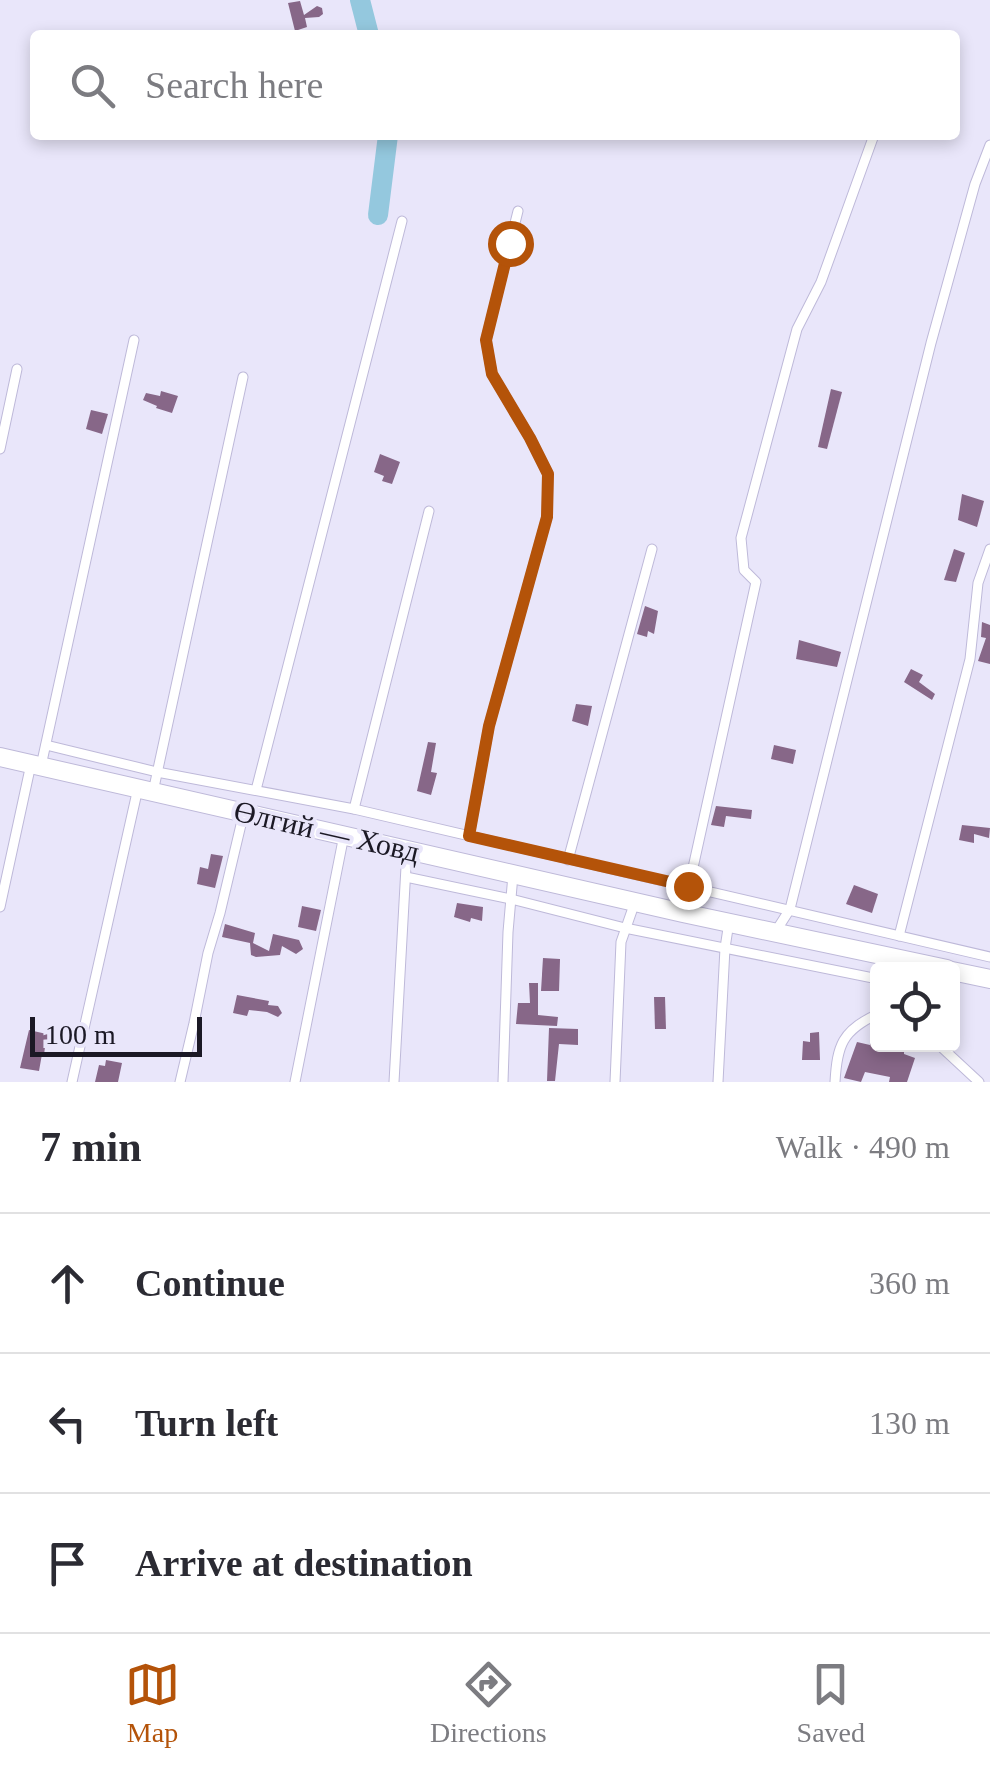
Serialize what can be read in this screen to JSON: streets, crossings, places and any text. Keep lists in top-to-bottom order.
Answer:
{
  "streets": {
    "highway": ["Өлгий — Ховд"]
  },
  "scale_bar": "100 m",
  "page": {
    "search": "Search here",
    "scale": "100 m",
    "heading": ["7 min", "Walk · 490 m"],
    "list": [
      ["Continue", "360 m"],
      ["Turn left", "130 m"],
      "Arrive at destination"
    ],
    "nav": ["Map", "Directions", "Saved"]
  }
}
